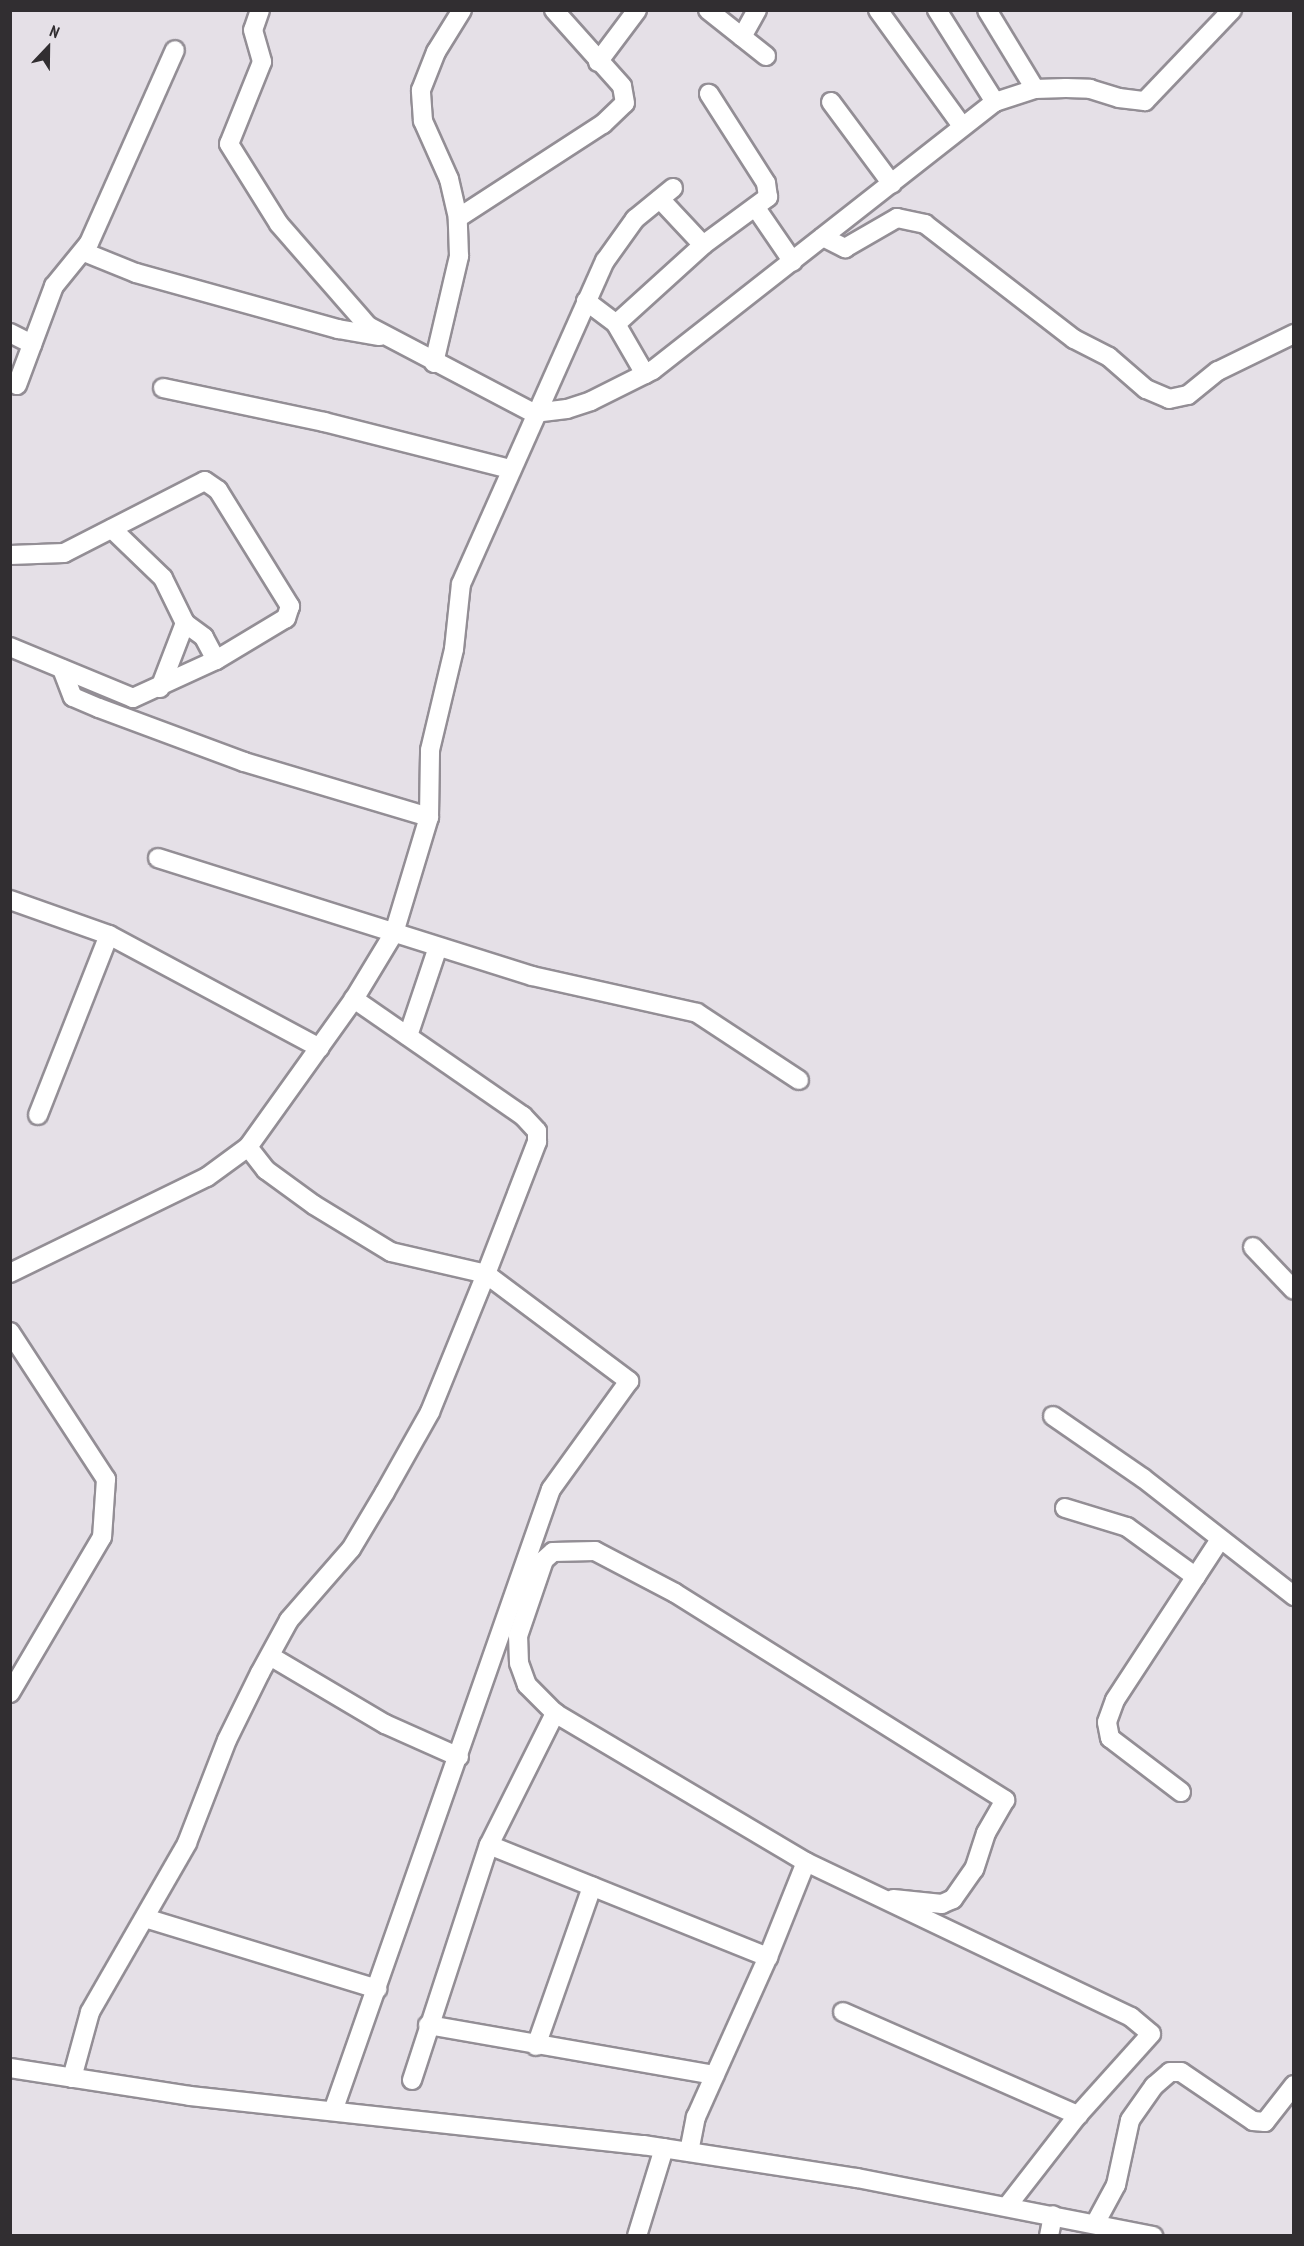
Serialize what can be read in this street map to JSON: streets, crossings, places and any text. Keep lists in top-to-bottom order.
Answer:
{
  "north": "top"
}
